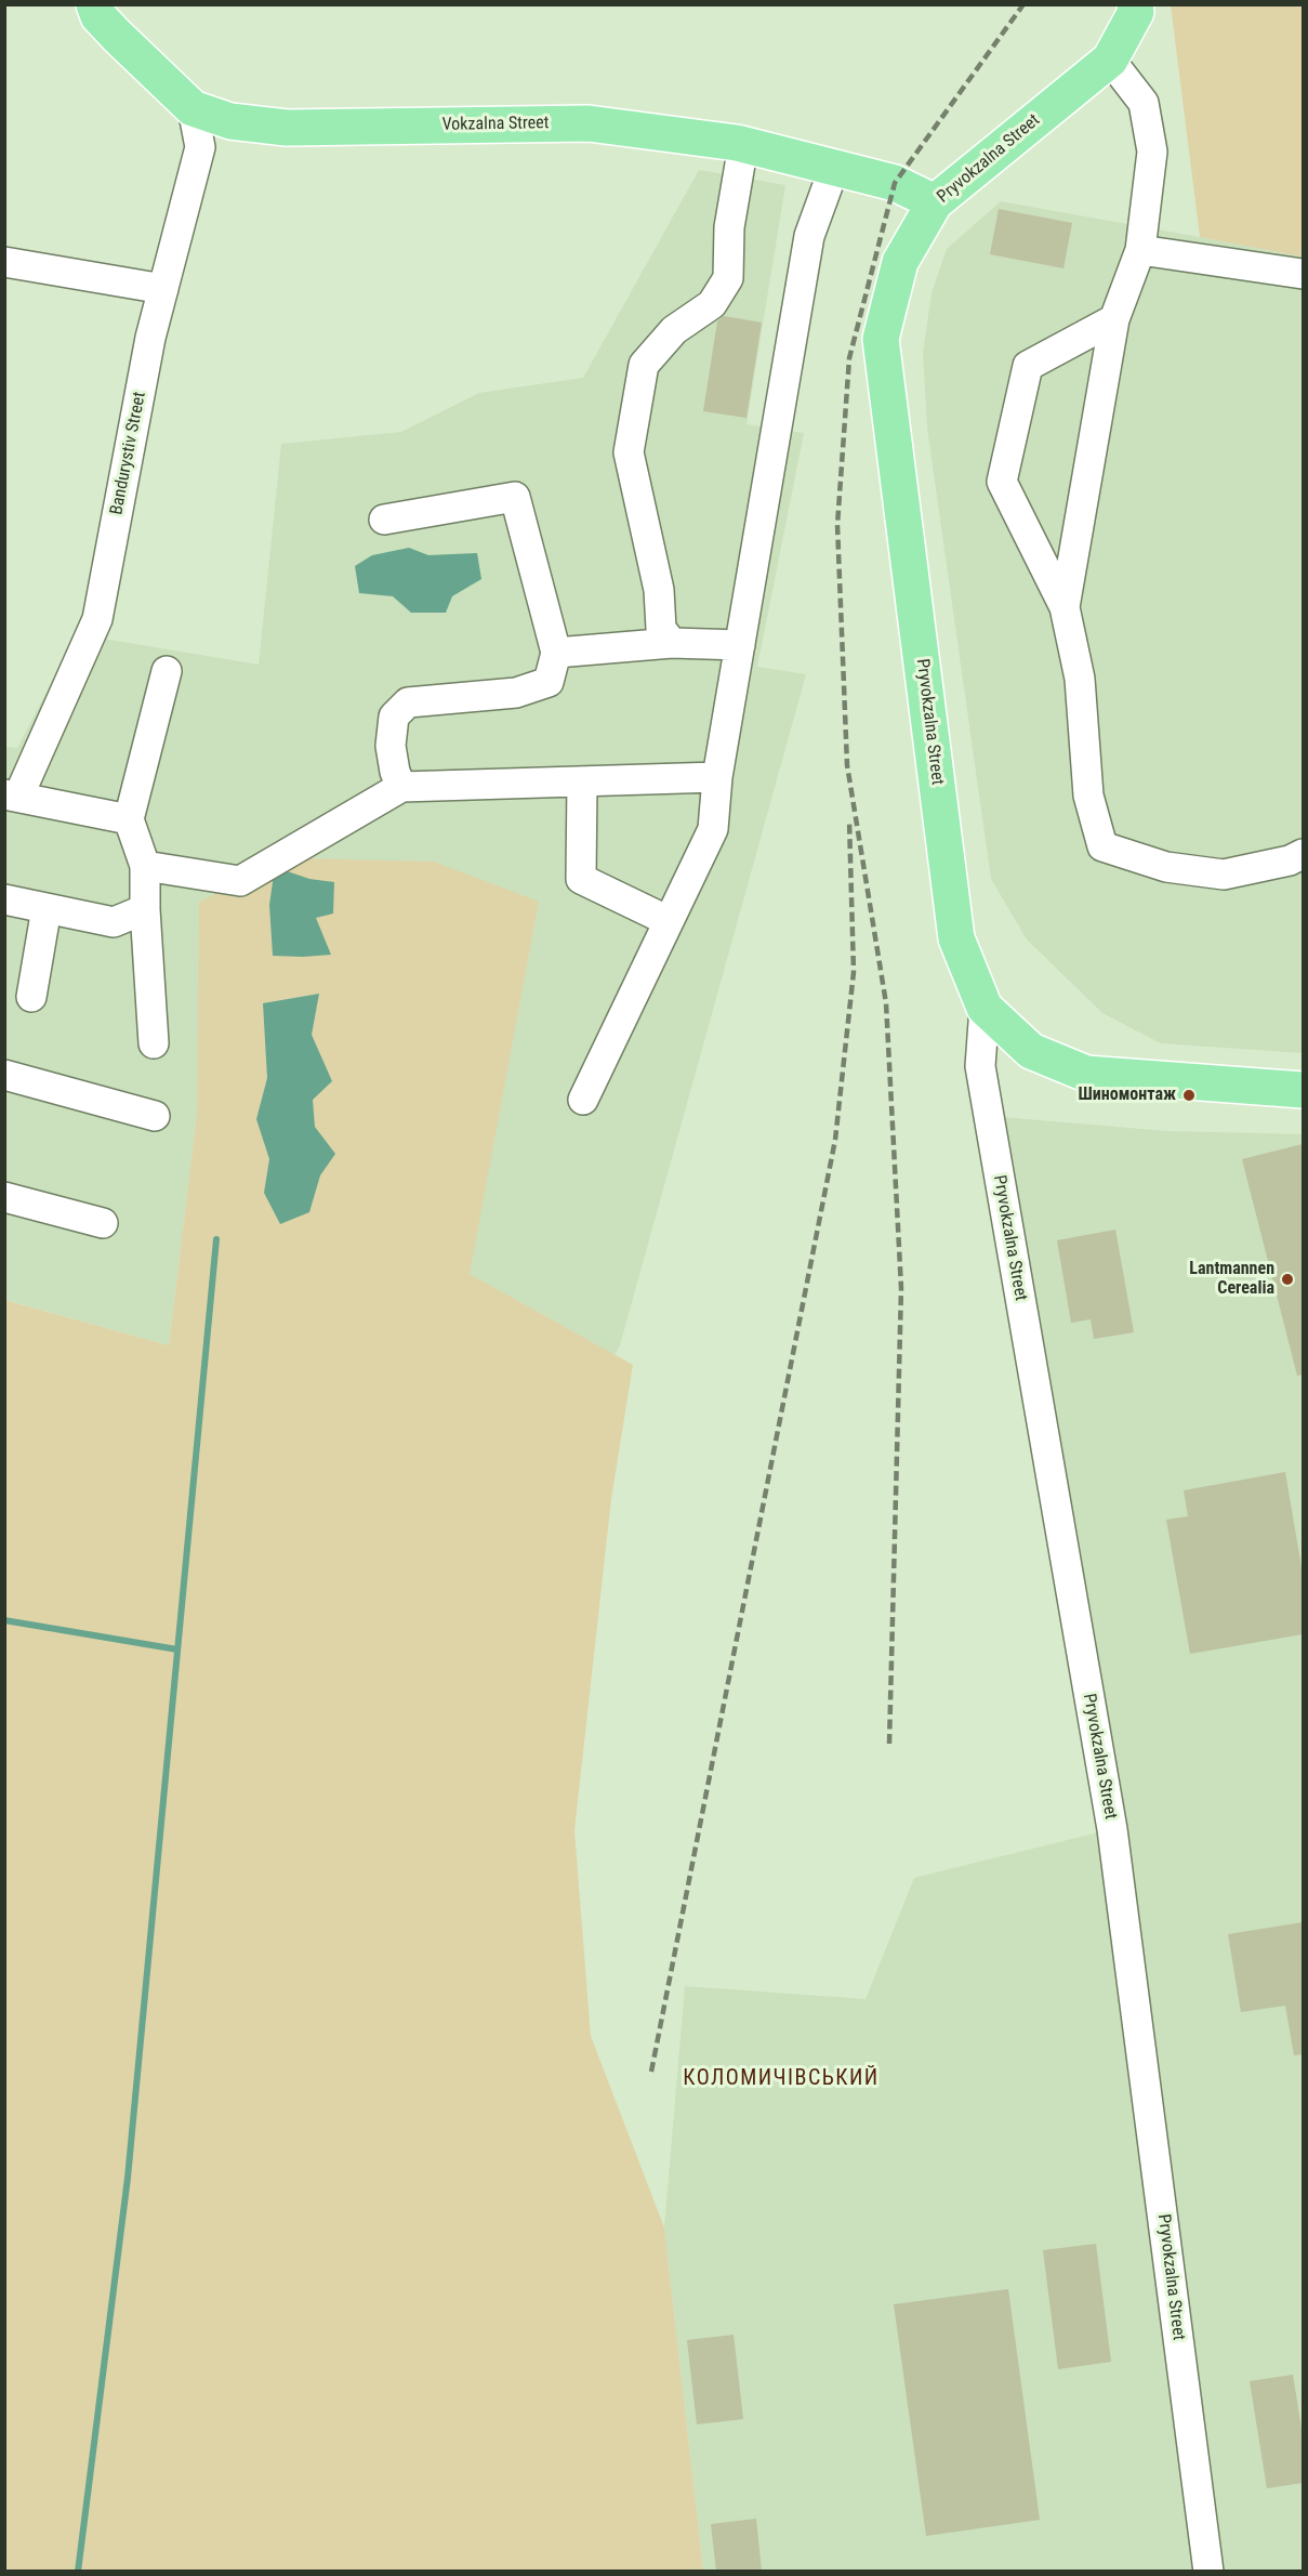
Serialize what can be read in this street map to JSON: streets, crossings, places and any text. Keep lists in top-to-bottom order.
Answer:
{
  "streets": {
    "main road": ["Vokzalna Street", "Pryvokzalna Street"],
    "street": ["Bandurystiv Street"]
  },
  "crossings": [
    ["Vokzalna Street", "Pryvokzalna Street"],
    ["Vokzalna Street", "Bandurystiv Street"]
  ],
  "districts": ["КОЛОМИЧІВСЬКИЙ"],
  "places": ["Шиномонтаж", "Lantmannen Cerealia"]
}
